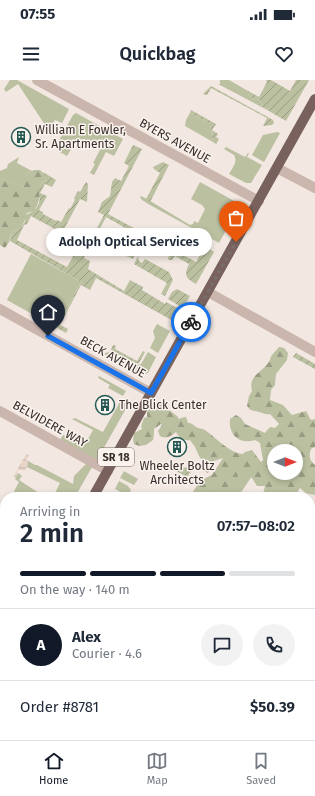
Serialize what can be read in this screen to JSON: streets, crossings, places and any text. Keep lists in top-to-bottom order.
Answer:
{
  "streets": {
    "main road": ["SR 18"],
    "street": ["BYERS AVENUE", "BECK AVENUE", "BELVIDERE WAY"]
  },
  "crossings": [
    ["BYERS AVENUE", "SR 18"],
    ["BECK AVENUE", "SR 18"],
    ["BELVIDERE WAY", "SR 18"]
  ],
  "places": {
    "building": ["William E Fowler, Sr. Apartments", "The Blick Center", "Wheeler Boltz Architects"],
    "other": ["Adolph Optical Services"]
  },
  "north": "right",
  "page": {
    "status": "07:55",
    "header": "Quickbag",
    "bubble": "Adolph Optical Services",
    "heading": ["2 min", "Arriving in", "07:57–08:02"],
    "panel": [
      "Alex",
      "Courier · 4.6",
      "Order #8781",
      "$50.39"
    ],
    "bar": "On the way · 140 m",
    "round": "A",
    "tabs": ["Home", "Map", "Saved"]
  }
}
